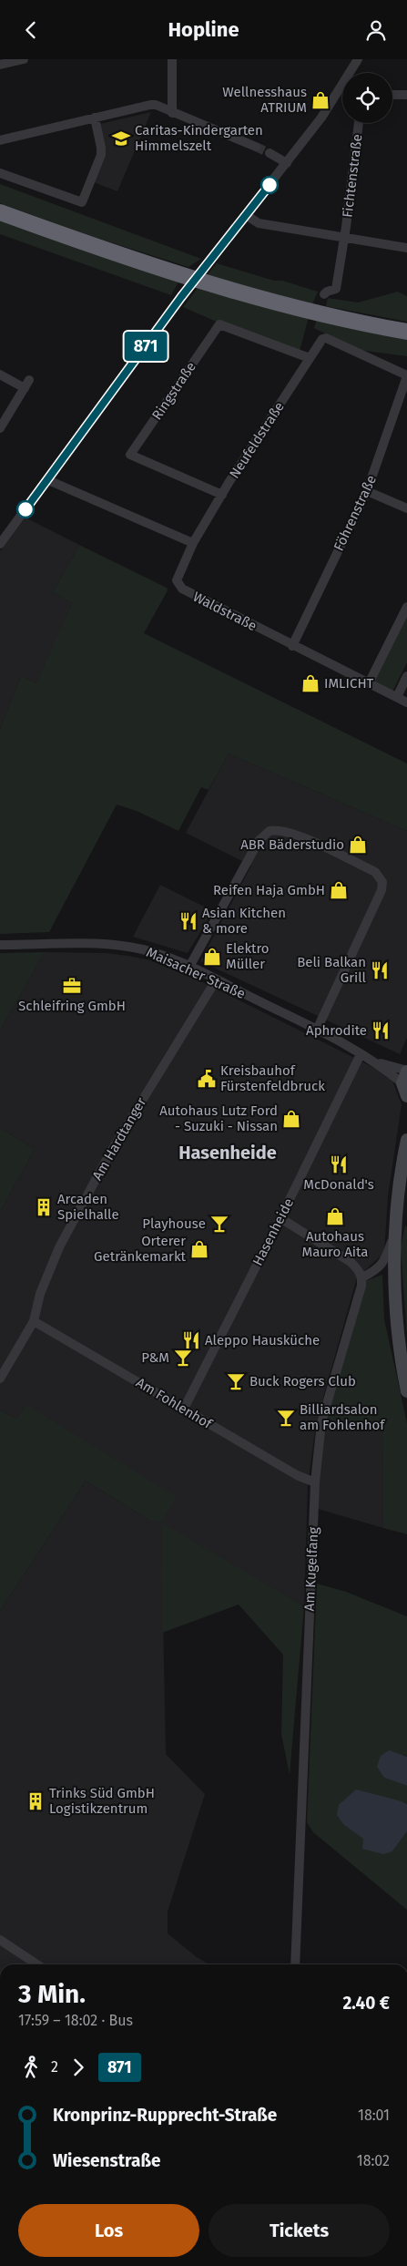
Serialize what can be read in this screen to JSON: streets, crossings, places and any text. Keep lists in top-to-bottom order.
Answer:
{
  "streets": {
    "street": [
      "Fichtenstraße",
      "Ringstraße",
      "Neufeldstraße",
      "Föhrenstraße",
      "Waldstraße",
      "Maisacher Straße",
      "Am Hardtanger",
      "Hasenheide",
      "Am Fohlenhof",
      "Am Kugelfang"
    ]
  },
  "crossings": [
    ["Ringstraße", "Neufeldstraße"],
    ["Neufeldstraße", "Föhrenstraße"],
    ["Neufeldstraße", "Waldstraße"],
    ["Föhrenstraße", "Waldstraße"],
    ["Maisacher Straße", "Am Hardtanger"],
    ["Maisacher Straße", "Hasenheide"],
    ["Am Hardtanger", "Am Fohlenhof"],
    ["Hasenheide", "Am Fohlenhof"],
    ["Am Fohlenhof", "Am Kugelfang"]
  ],
  "districts": ["Hasenheide"],
  "places": {
    "shop": [
      "Wellnesshaus ATRIUM",
      "IMLICHT",
      "ABR Bäderstudio",
      "Reifen Haja GmbH",
      "Elektro Müller",
      "Autohaus Lutz Ford - Suzuki - Nissan",
      "Autohaus Mauro Aita",
      "Orterer Getränkemarkt"
    ],
    "school or university": ["Caritas-Kindergarten Himmelszelt"],
    "restaurant": [
      "Asian Kitchen & more",
      "Beli Balkan Grill",
      "Aphrodite",
      "McDonald's",
      "Aleppo Hausküche"
    ],
    "office": ["Schleifring GmbH"],
    "public building": ["Kreisbauhof Fürstenfeldbruck"],
    "building": ["Arcaden Spielhalle", "Trinks Süd GmbH Logistikzentrum"],
    "bar": [
      "Playhouse",
      "P&M",
      "Buck Rogers Club",
      "Billiardsalon am Fohlenhof"
    ]
  },
  "lines": ["bus line 871"],
  "page": {
    "header": "Hopline",
    "on_map": "871",
    "heading": ["3 Min.", "17:59 – 18:02 · Bus", "2.40 €"],
    "legs": ["2", "871"],
    "list": [
      {
        "name": "Kronprinz-Rupprecht-Straße",
        "value": "18:01"
      },
      {
        "name": "Wiesenstraße",
        "value": "18:02"
      }
    ],
    "buttons": ["Los", "Tickets"]
  }
}
